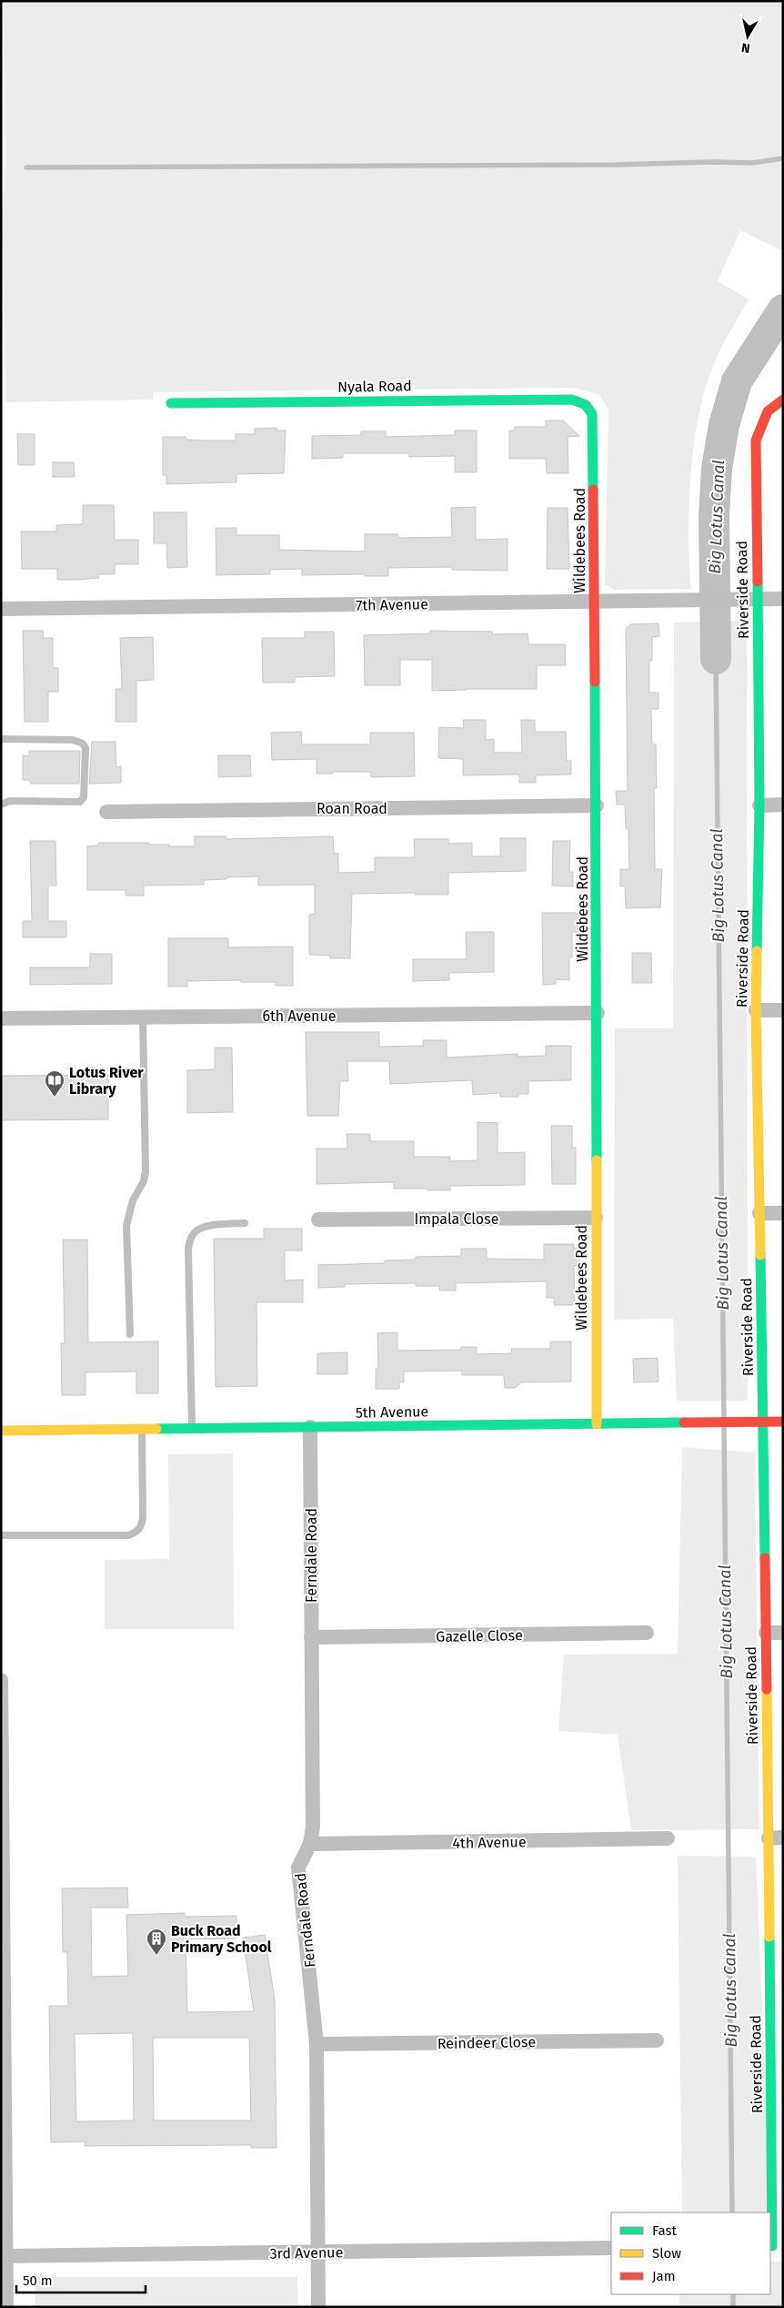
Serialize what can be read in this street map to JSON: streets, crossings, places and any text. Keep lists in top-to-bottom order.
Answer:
{
  "streets": {
    "street": [
      "Nyala Road",
      "Wildebees Road",
      "Riverside Road",
      "7th Avenue",
      "Roan Road",
      "6th Avenue",
      "Impala Close",
      "5th Avenue",
      "Ferndale Road",
      "Gazelle Close",
      "4th Avenue",
      "Reindeer Close",
      "3rd Avenue"
    ]
  },
  "crossings": [
    ["Nyala Road", "Wildebees Road"],
    ["Wildebees Road", "7th Avenue"],
    ["Wildebees Road", "Roan Road"],
    ["Wildebees Road", "6th Avenue"],
    ["Wildebees Road", "Impala Close"],
    ["Wildebees Road", "5th Avenue"],
    ["Riverside Road", "7th Avenue"],
    ["Riverside Road", "5th Avenue"],
    ["5th Avenue", "Ferndale Road"],
    ["Ferndale Road", "Gazelle Close"],
    ["Ferndale Road", "4th Avenue"],
    ["Ferndale Road", "Reindeer Close"],
    ["Ferndale Road", "3rd Avenue"]
  ],
  "water": ["Big Lotus Canal"],
  "places": {
    "library": ["Lotus River Library"],
    "building": ["Buck Road Primary School"]
  },
  "legend": ["Fast", "Slow", "Jam"],
  "scale_bar": "50 m",
  "north": "bottom"
}
